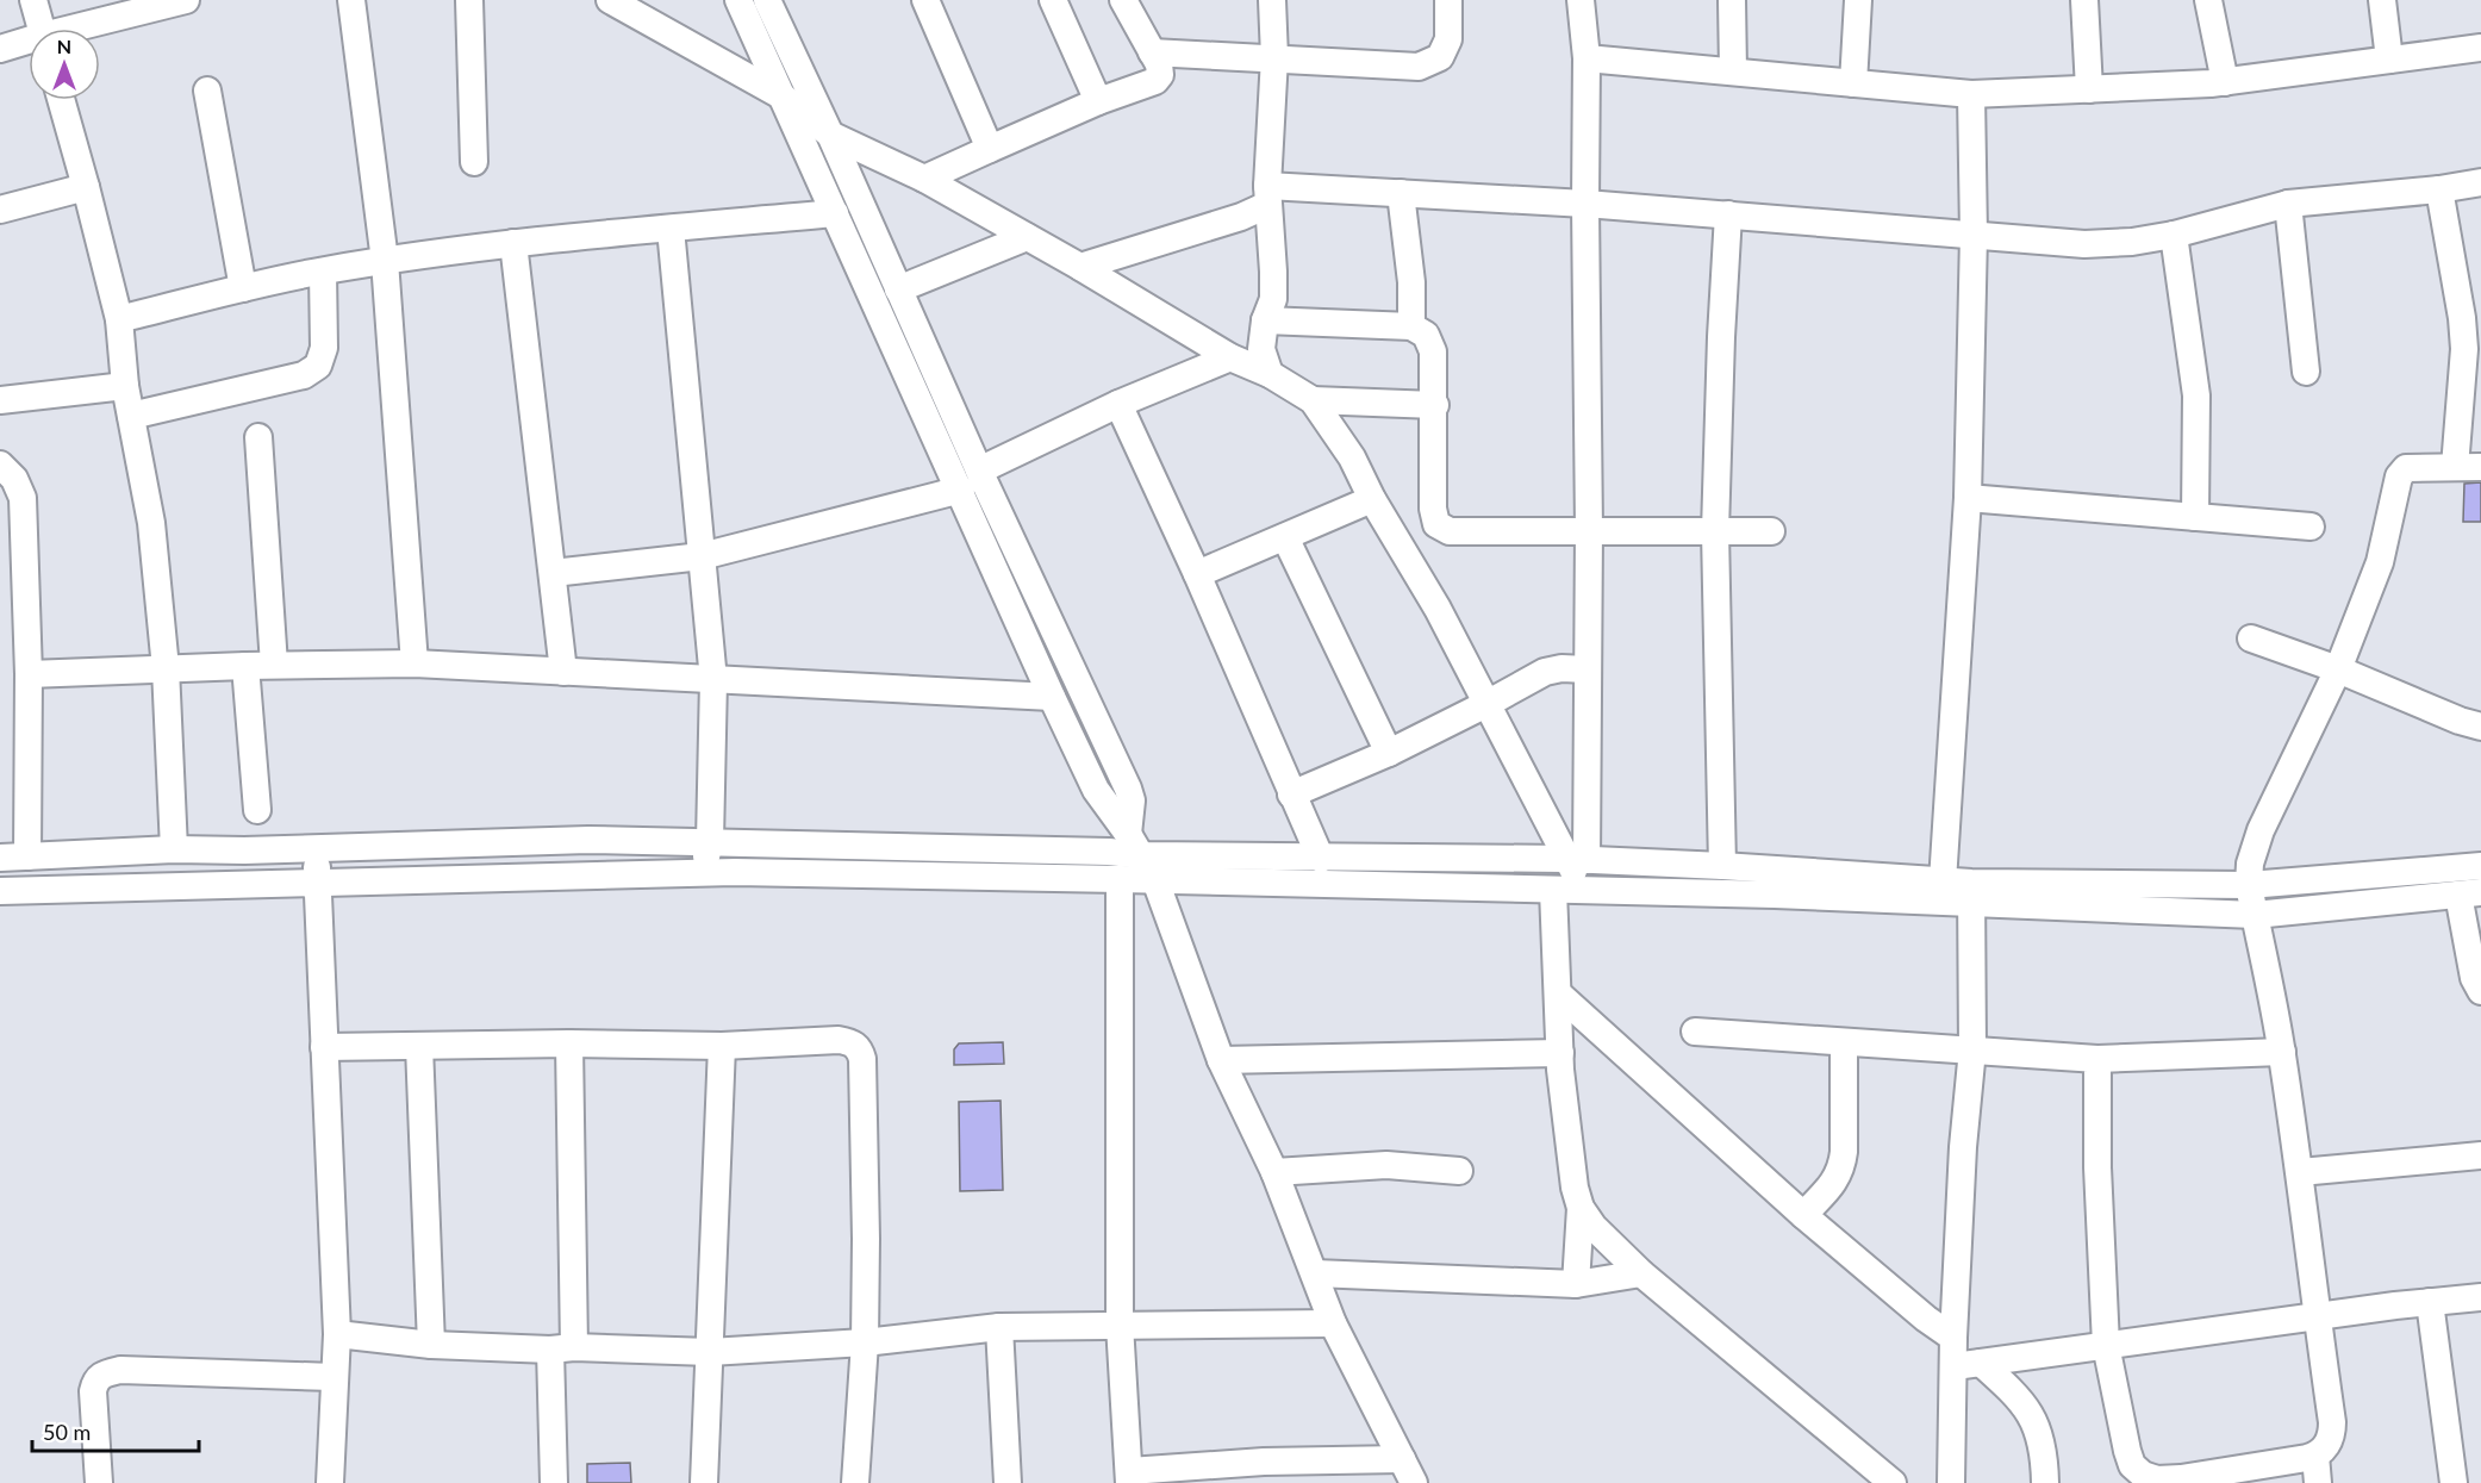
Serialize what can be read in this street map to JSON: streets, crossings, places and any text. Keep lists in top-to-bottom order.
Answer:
{
  "scale_bar": "50 m",
  "north": "top"
}
